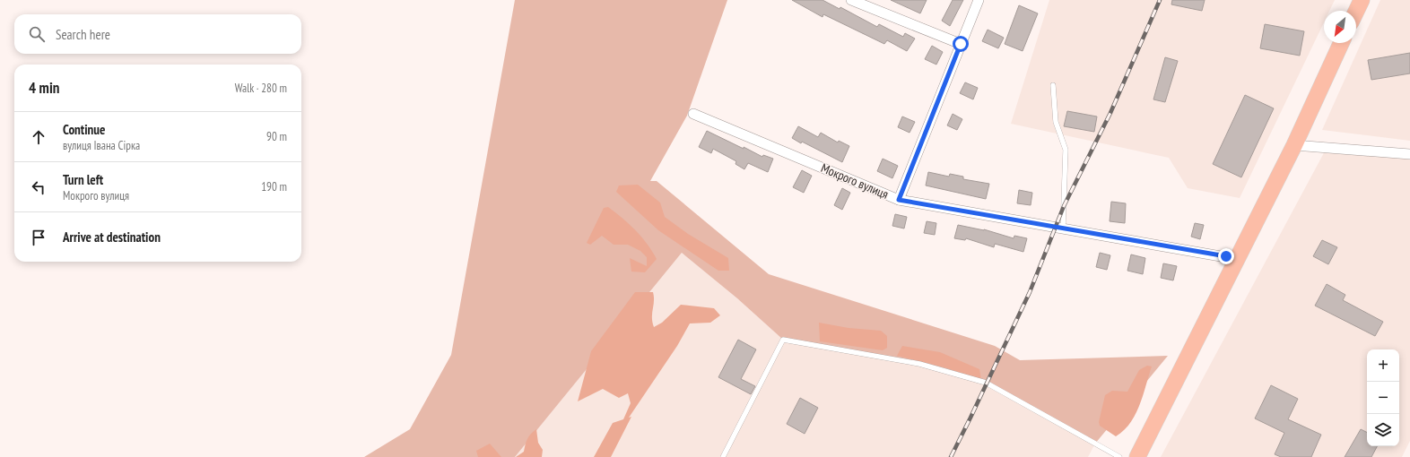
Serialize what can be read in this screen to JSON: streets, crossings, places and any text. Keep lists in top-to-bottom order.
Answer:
{
  "streets": {
    "street": ["Мокрого вулиця"]
  },
  "north": "bottom left",
  "page": {
    "search": "Search here",
    "heading": ["4 min", "Walk · 280 m"],
    "list": [
      ["Continue", "вулиця Івана Сірка", "90 m"],
      ["Turn left", "Мокрого вулиця", "190 m"],
      "Arrive at destination"
    ],
    "map_buttons": ["+", "−"]
  }
}
